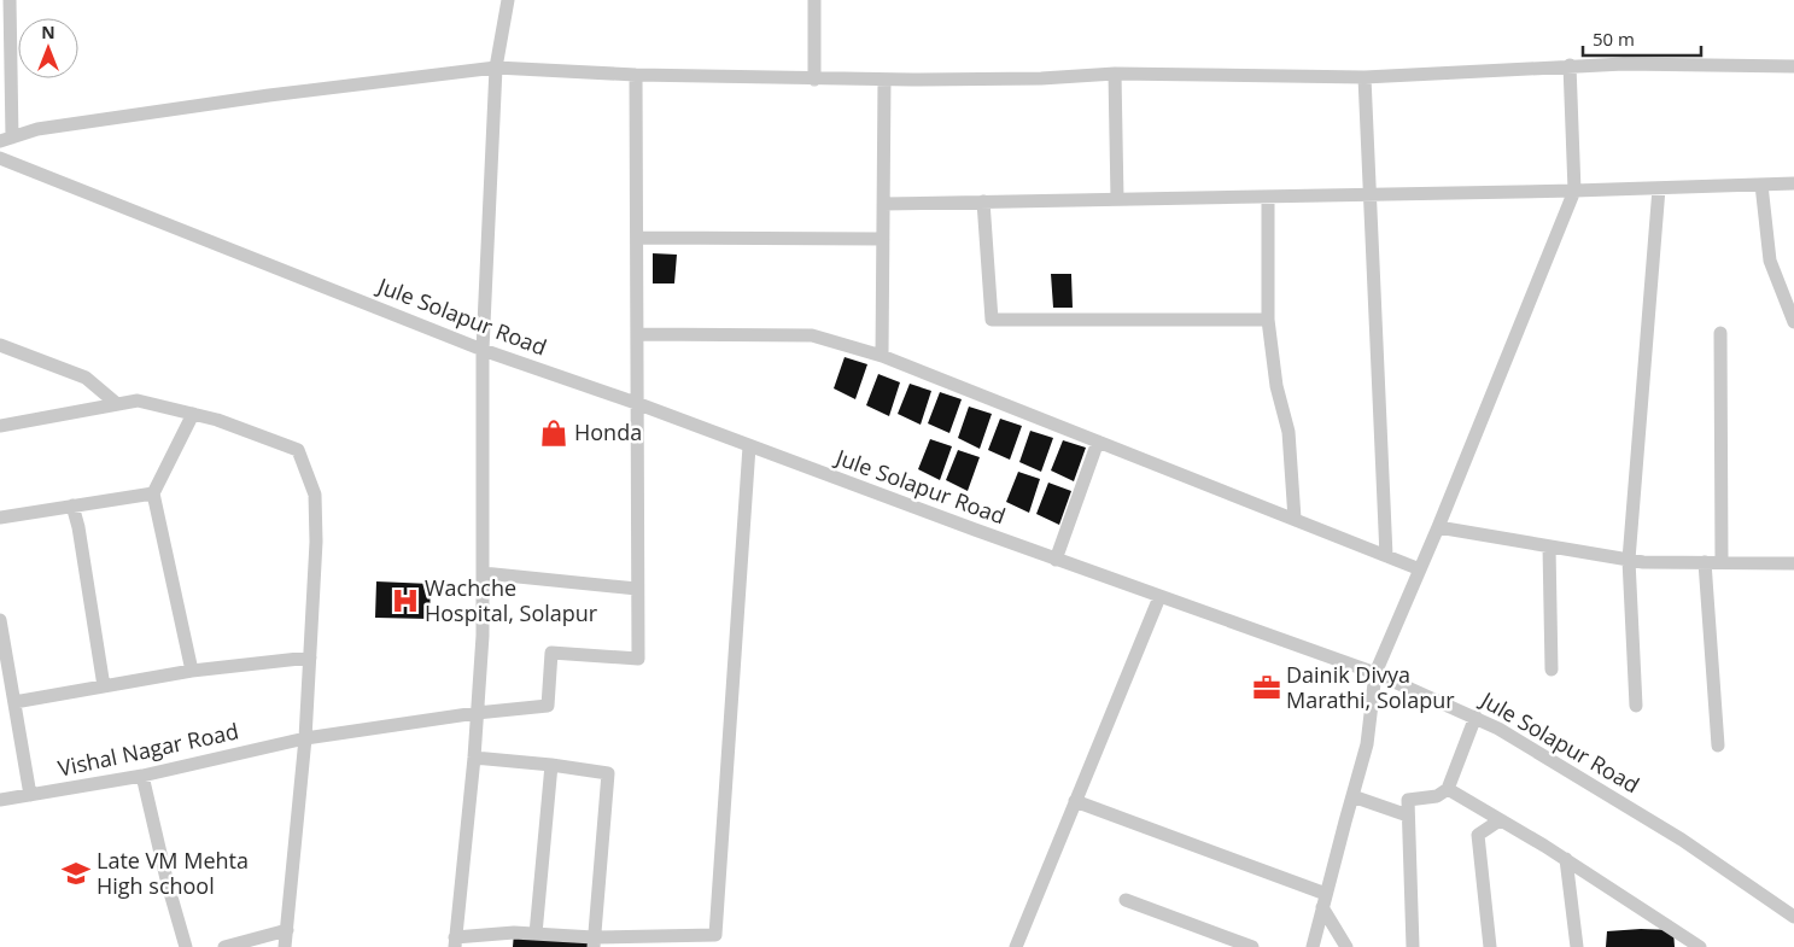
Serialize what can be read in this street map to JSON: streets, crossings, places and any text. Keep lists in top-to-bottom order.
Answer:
{
  "streets": {
    "street": ["Jule Solapur Road", "Vishal Nagar Road"]
  },
  "places": {
    "shop": ["Honda"],
    "hospital": ["Wachche Hospital, Solapur"],
    "office": ["Dainik Divya Marathi, Solapur"],
    "school or university": ["Late VM Mehta High school"]
  },
  "scale_bar": "50 m",
  "north": "top"
}
